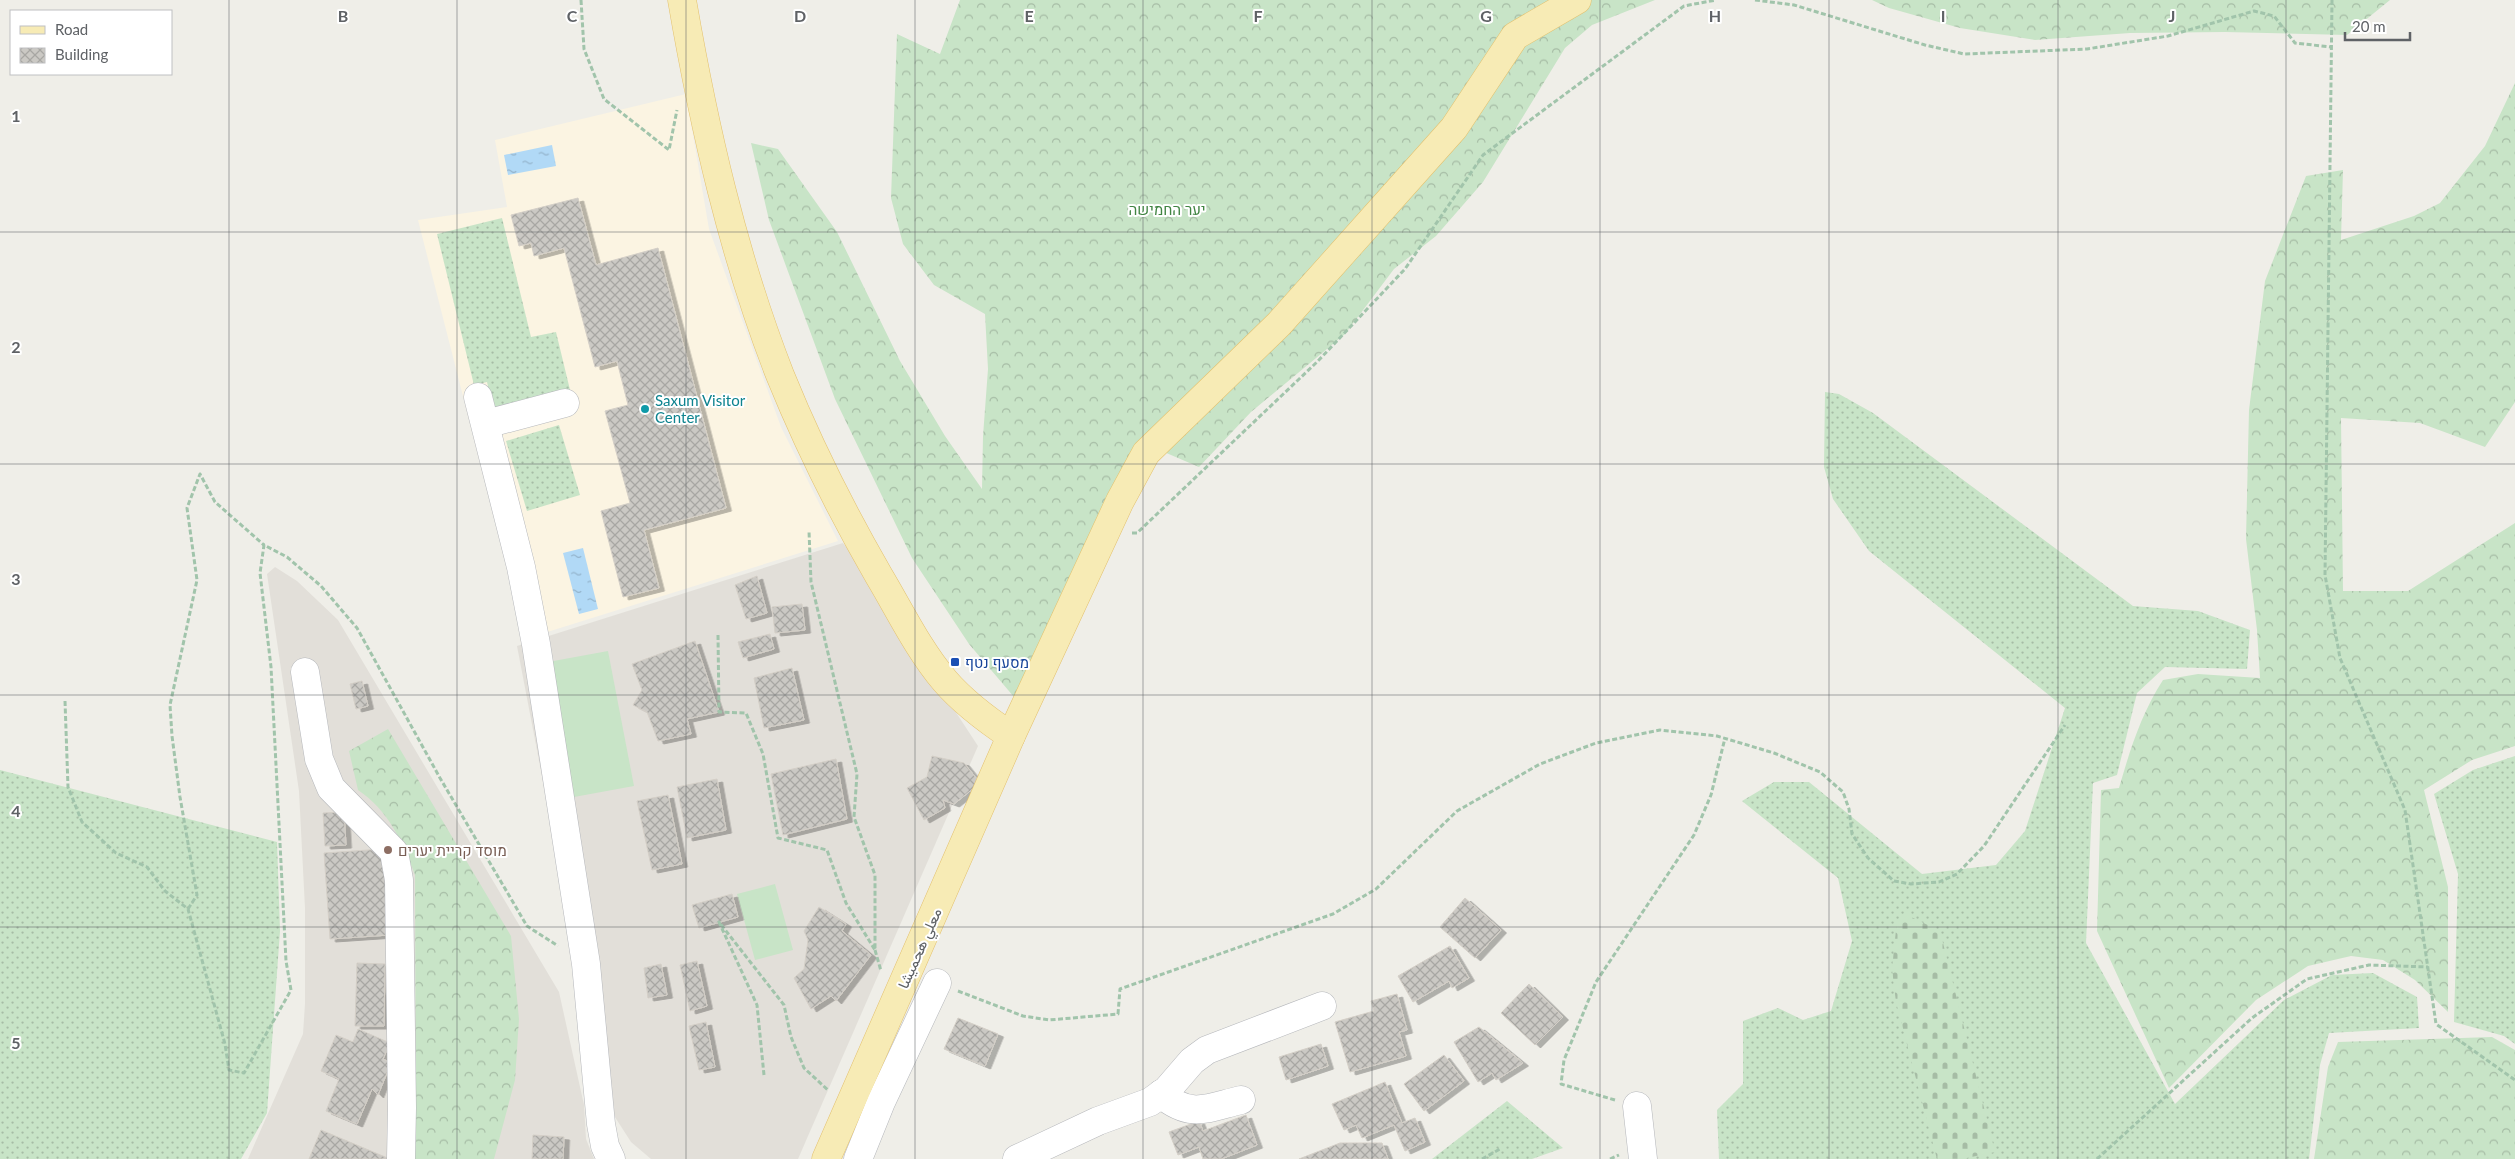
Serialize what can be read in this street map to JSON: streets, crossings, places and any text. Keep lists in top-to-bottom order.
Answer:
{
  "streets": {
    "main road": ["معلي هحميشا"]
  },
  "parks": ["יער החמישה"],
  "places": {
    "other": ["Saxum Visitor Center", "מוסד קריית יערים"],
    "transit": ["מסעף נטף"]
  },
  "legend": ["Road", "Building"],
  "scale_bar": "20 m",
  "grid": {
    "columns": [
      "B",
      "C",
      "D",
      "E",
      "F",
      "G",
      "H",
      "I",
      "J"
    ],
    "rows": [
      "1",
      "2",
      "3",
      "4",
      "5"
    ]
  }
}
